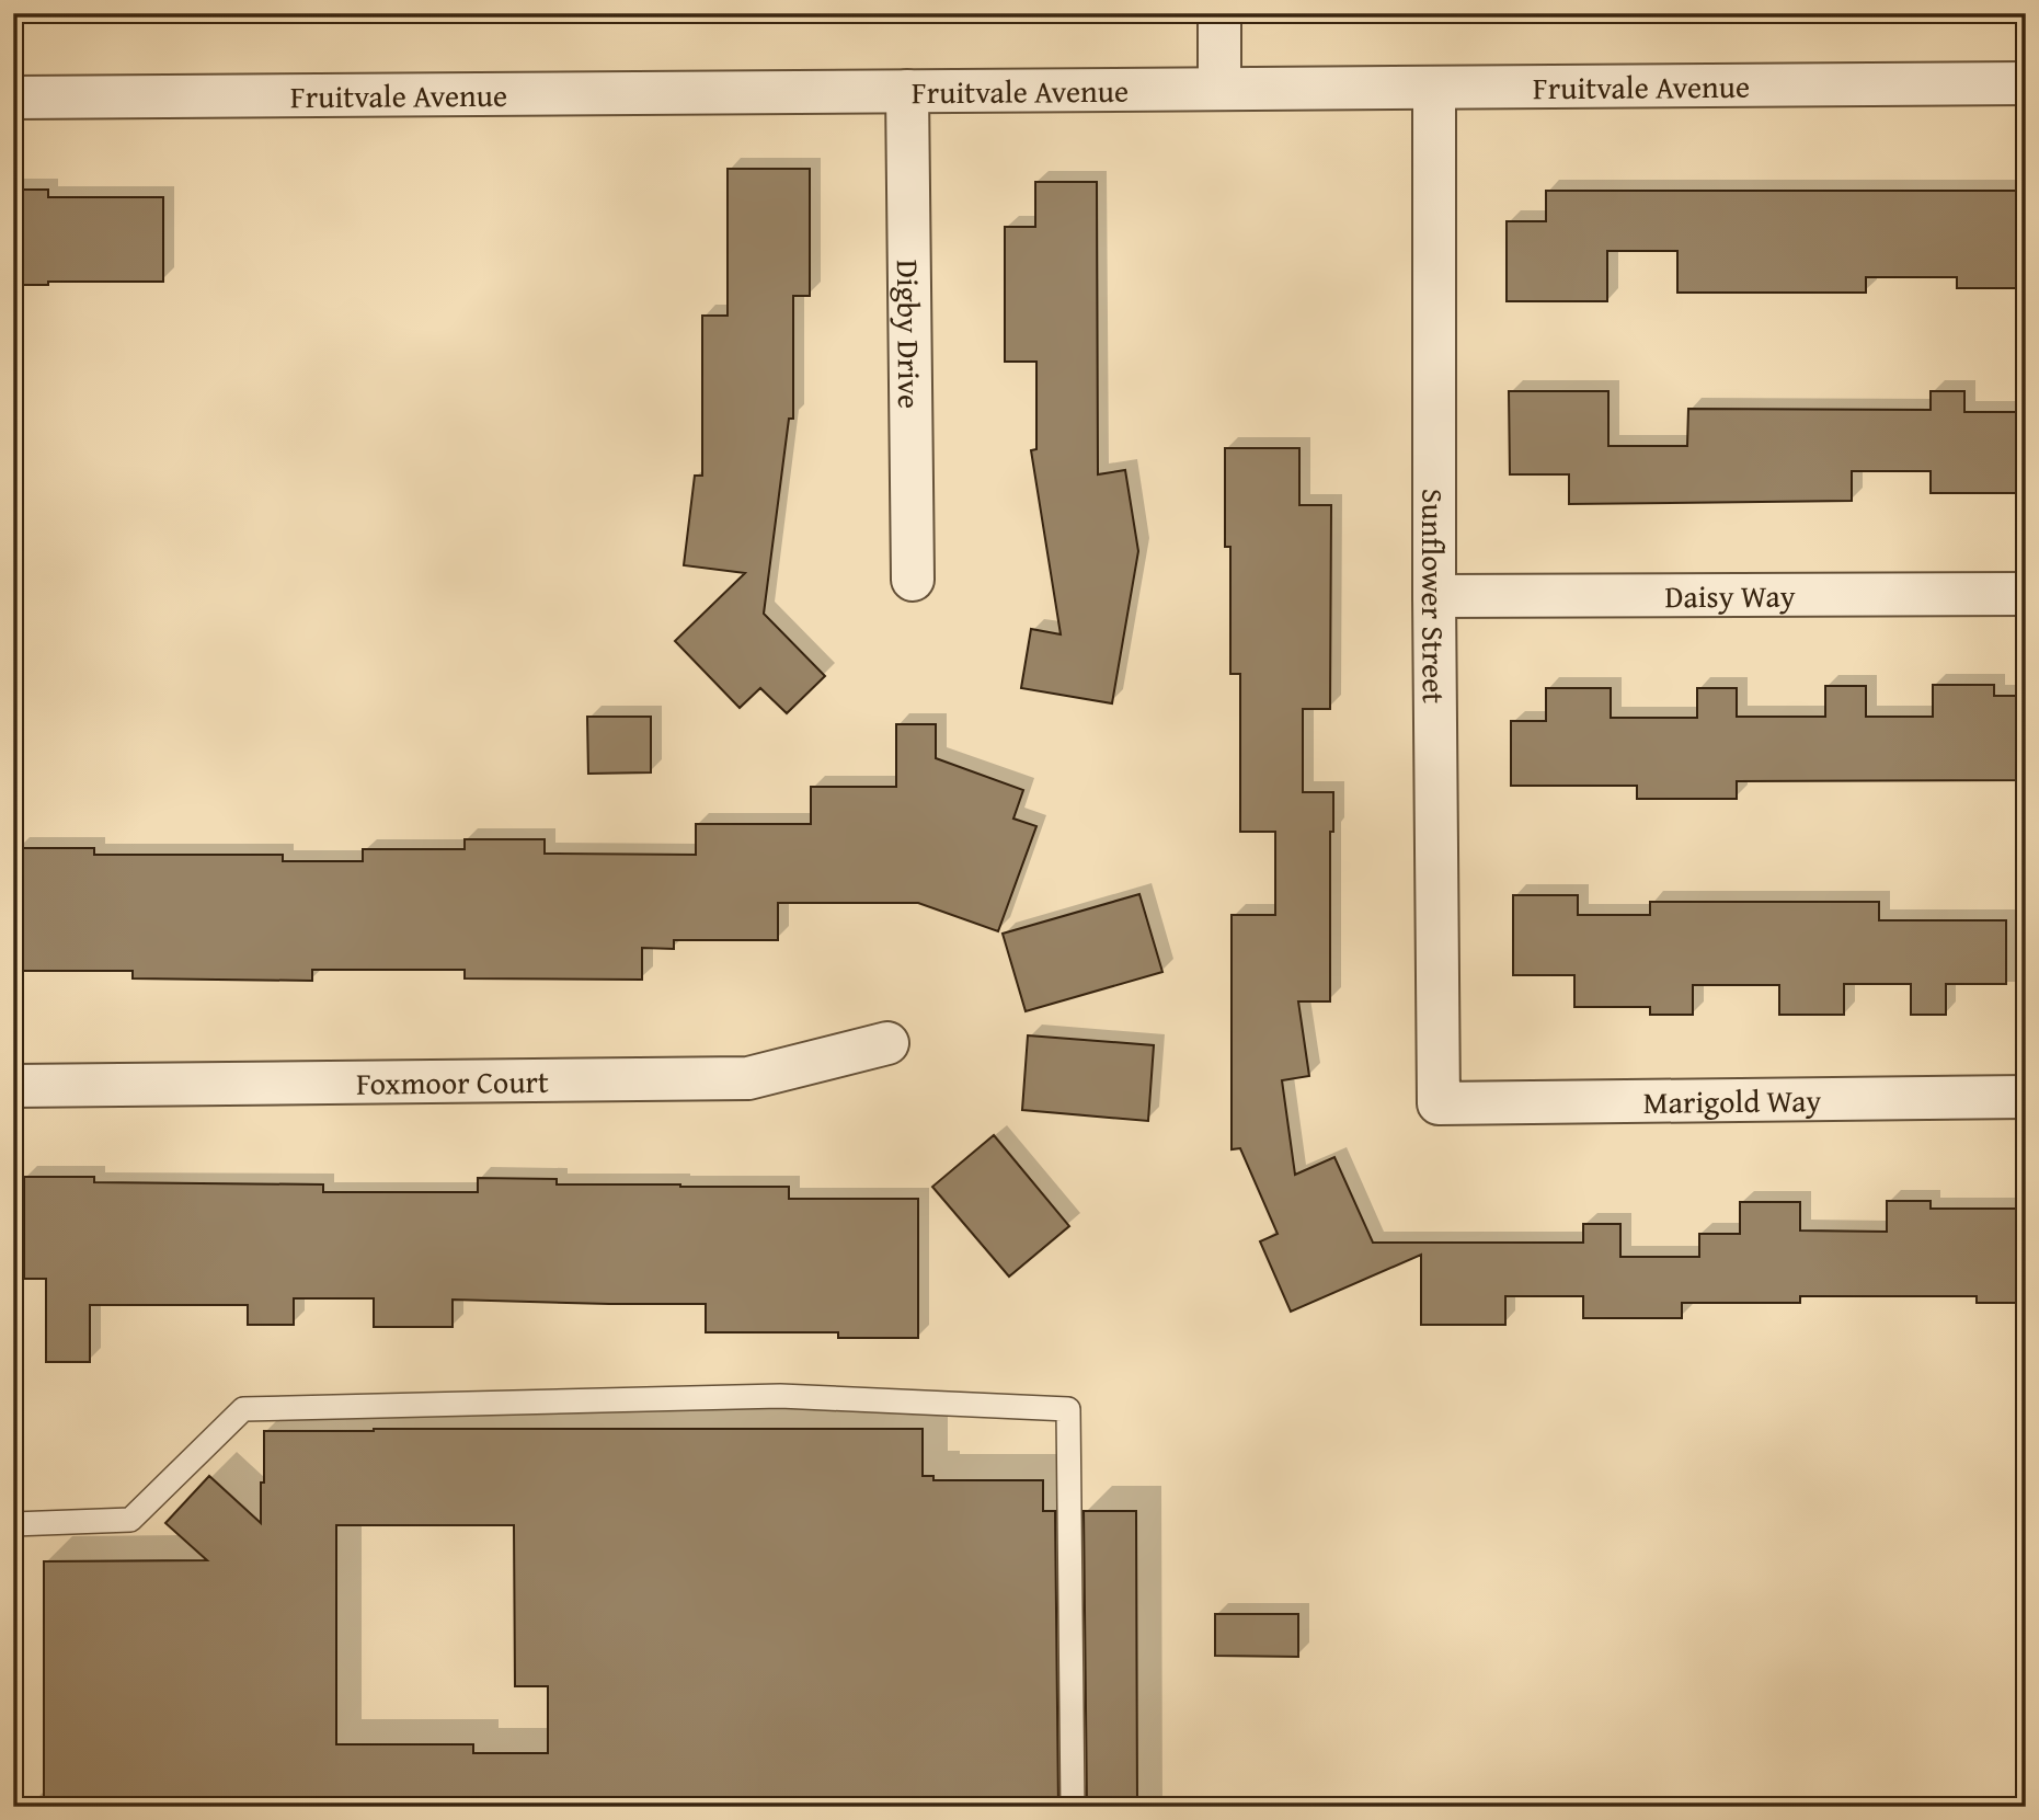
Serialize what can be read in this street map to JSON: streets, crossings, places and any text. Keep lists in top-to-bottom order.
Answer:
{
  "streets": {
    "street": [
      "Fruitvale Avenue",
      "Digby Drive",
      "Sunflower Street",
      "Daisy Way",
      "Foxmoor Court",
      "Marigold Way"
    ]
  },
  "crossings": [
    ["Fruitvale Avenue", "Digby Drive"],
    ["Fruitvale Avenue", "Sunflower Street"],
    ["Sunflower Street", "Daisy Way"],
    ["Sunflower Street", "Marigold Way"]
  ]
}
